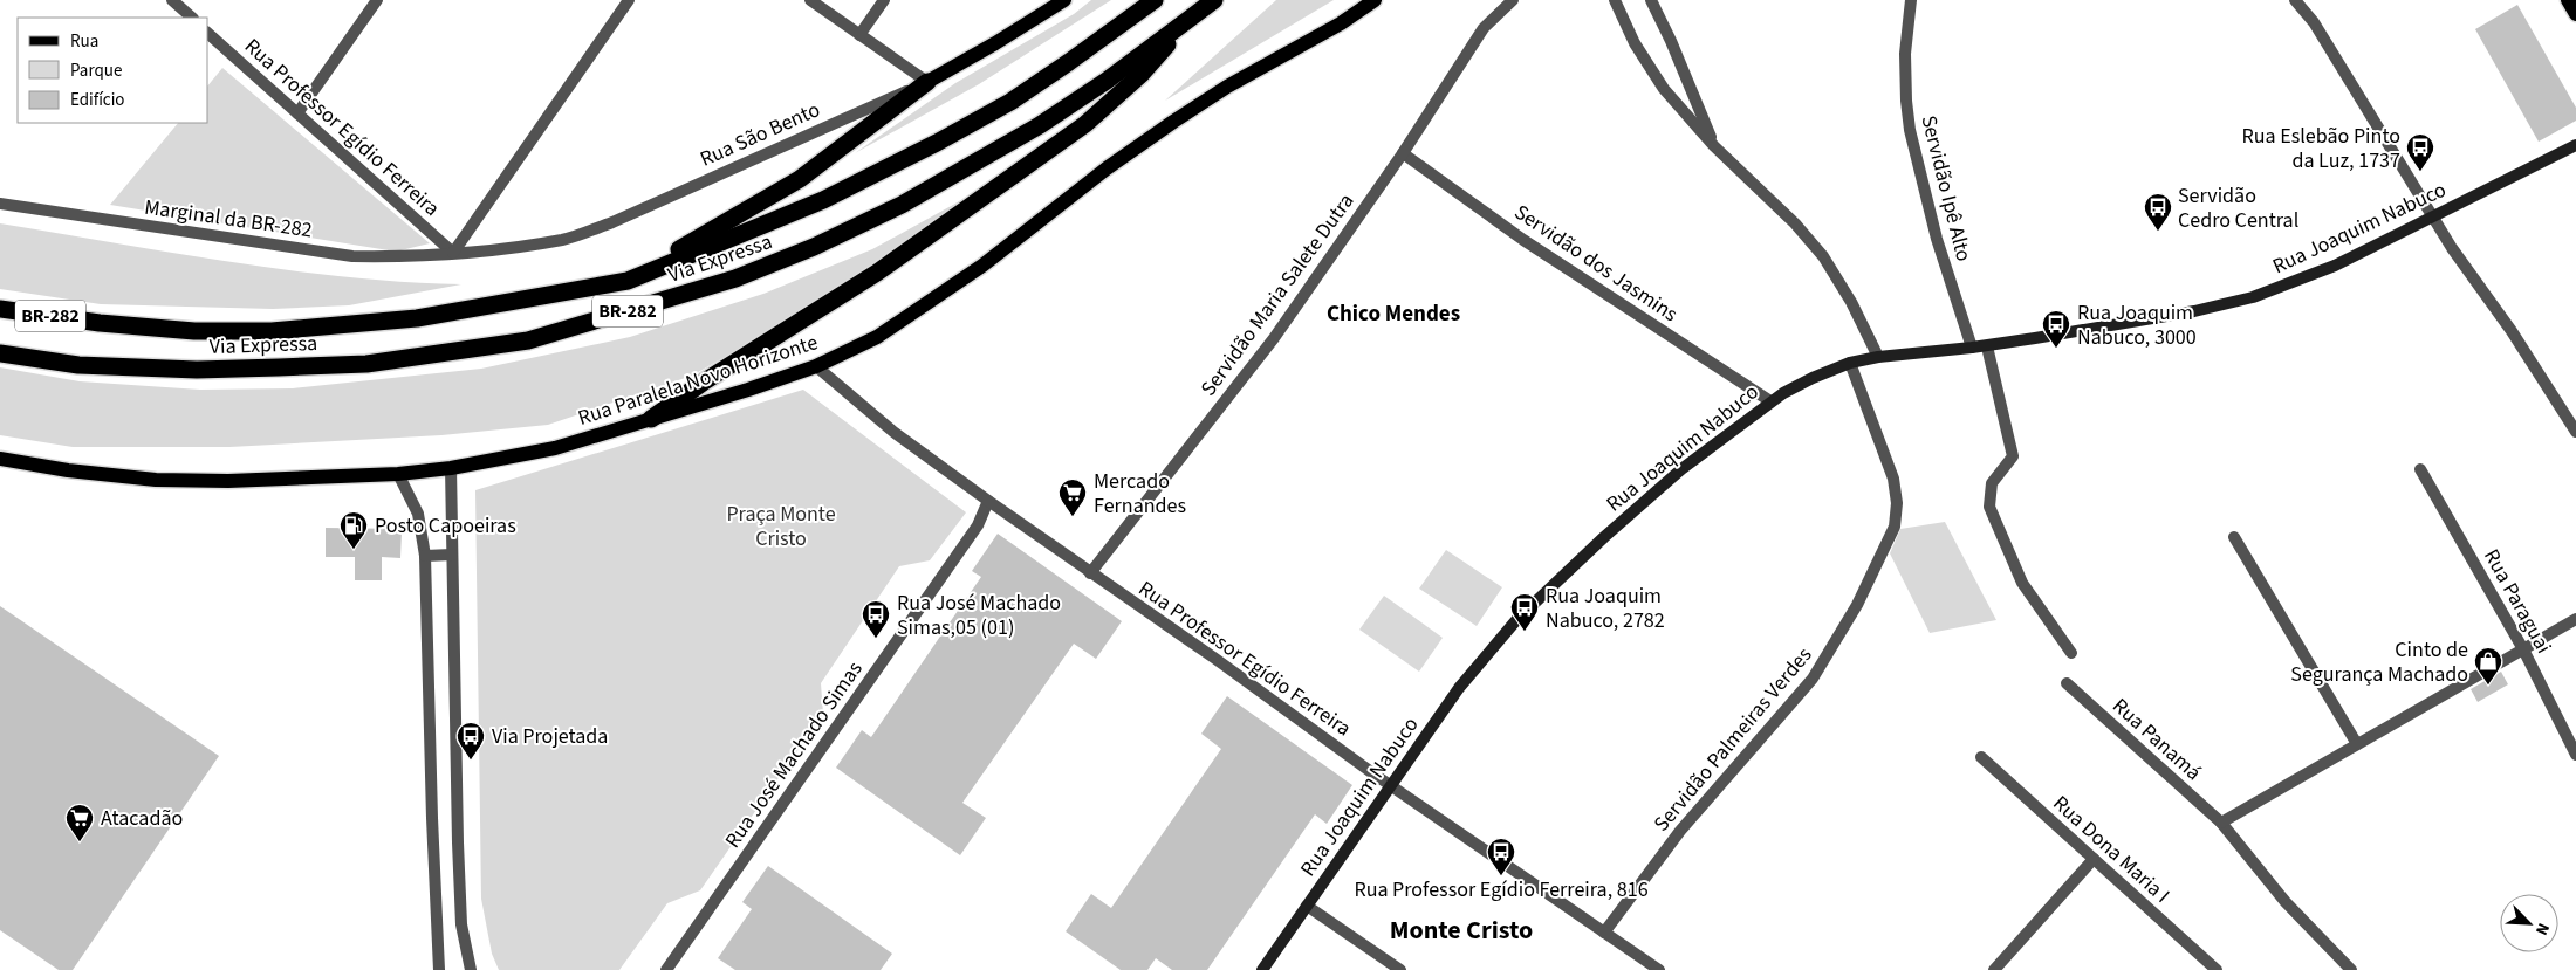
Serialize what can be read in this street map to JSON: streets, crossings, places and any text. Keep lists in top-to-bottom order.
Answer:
{
  "streets": {
    "highway": ["Via Expressa", "BR-282"],
    "main road": ["Rua São Bento", "Rua Joaquim Nabuco", "Rua Paralela Novo Horizonte"],
    "street": [
      "Rua Professor Egídio Ferreira",
      "Servidão Ipê Alto",
      "Marginal da BR-282",
      "Servidão dos Jasmins",
      "Servidão Maria Salete Dutra",
      "Rua Paraguai",
      "Servidão Palmeiras Verdes",
      "Rua Panamá",
      "Rua José Machado Simas",
      "Rua Dona Maria I"
    ]
  },
  "crossings": [
    ["Rua Professor Egídio Ferreira", "Rua São Bento"],
    ["Rua Professor Egídio Ferreira", "Marginal da BR-282"],
    ["Rua Professor Egídio Ferreira", "Rua Joaquim Nabuco"],
    ["Rua Professor Egídio Ferreira", "Servidão Maria Salete Dutra"],
    ["Rua Professor Egídio Ferreira", "Rua Paralela Novo Horizonte"],
    ["Rua Professor Egídio Ferreira", "Servidão Palmeiras Verdes"],
    ["Rua Professor Egídio Ferreira", "Rua José Machado Simas"],
    ["Rua São Bento", "Marginal da BR-282"],
    ["Servidão Ipê Alto", "Rua Joaquim Nabuco"],
    ["Rua Joaquim Nabuco", "Servidão dos Jasmins"],
    ["Rua Joaquim Nabuco", "Servidão Palmeiras Verdes"],
    ["Servidão dos Jasmins", "Servidão Maria Salete Dutra"]
  ],
  "districts": ["Chico Mendes", "Monte Cristo"],
  "parks": ["Praça Monte Cristo"],
  "places": {
    "bus stop": [
      "Rua Eslebão Pinto da Luz, 1737",
      "Servidão Cedro Central",
      "Rua Joaquim Nabuco, 3000",
      "Rua Joaquim Nabuco, 2782",
      "Rua José Machado Simas,05 (01)",
      "Via Projetada",
      "Rua Professor Egídio Ferreira, 816"
    ],
    "supermarket": ["Mercado Fernandes", "Atacadão"],
    "fuel station": ["Posto Capoeiras"],
    "shop": ["Cinto de Segurança Machado"]
  },
  "legend": ["Rua", "Parque", "Edifício"],
  "north": "bottom right"
}
